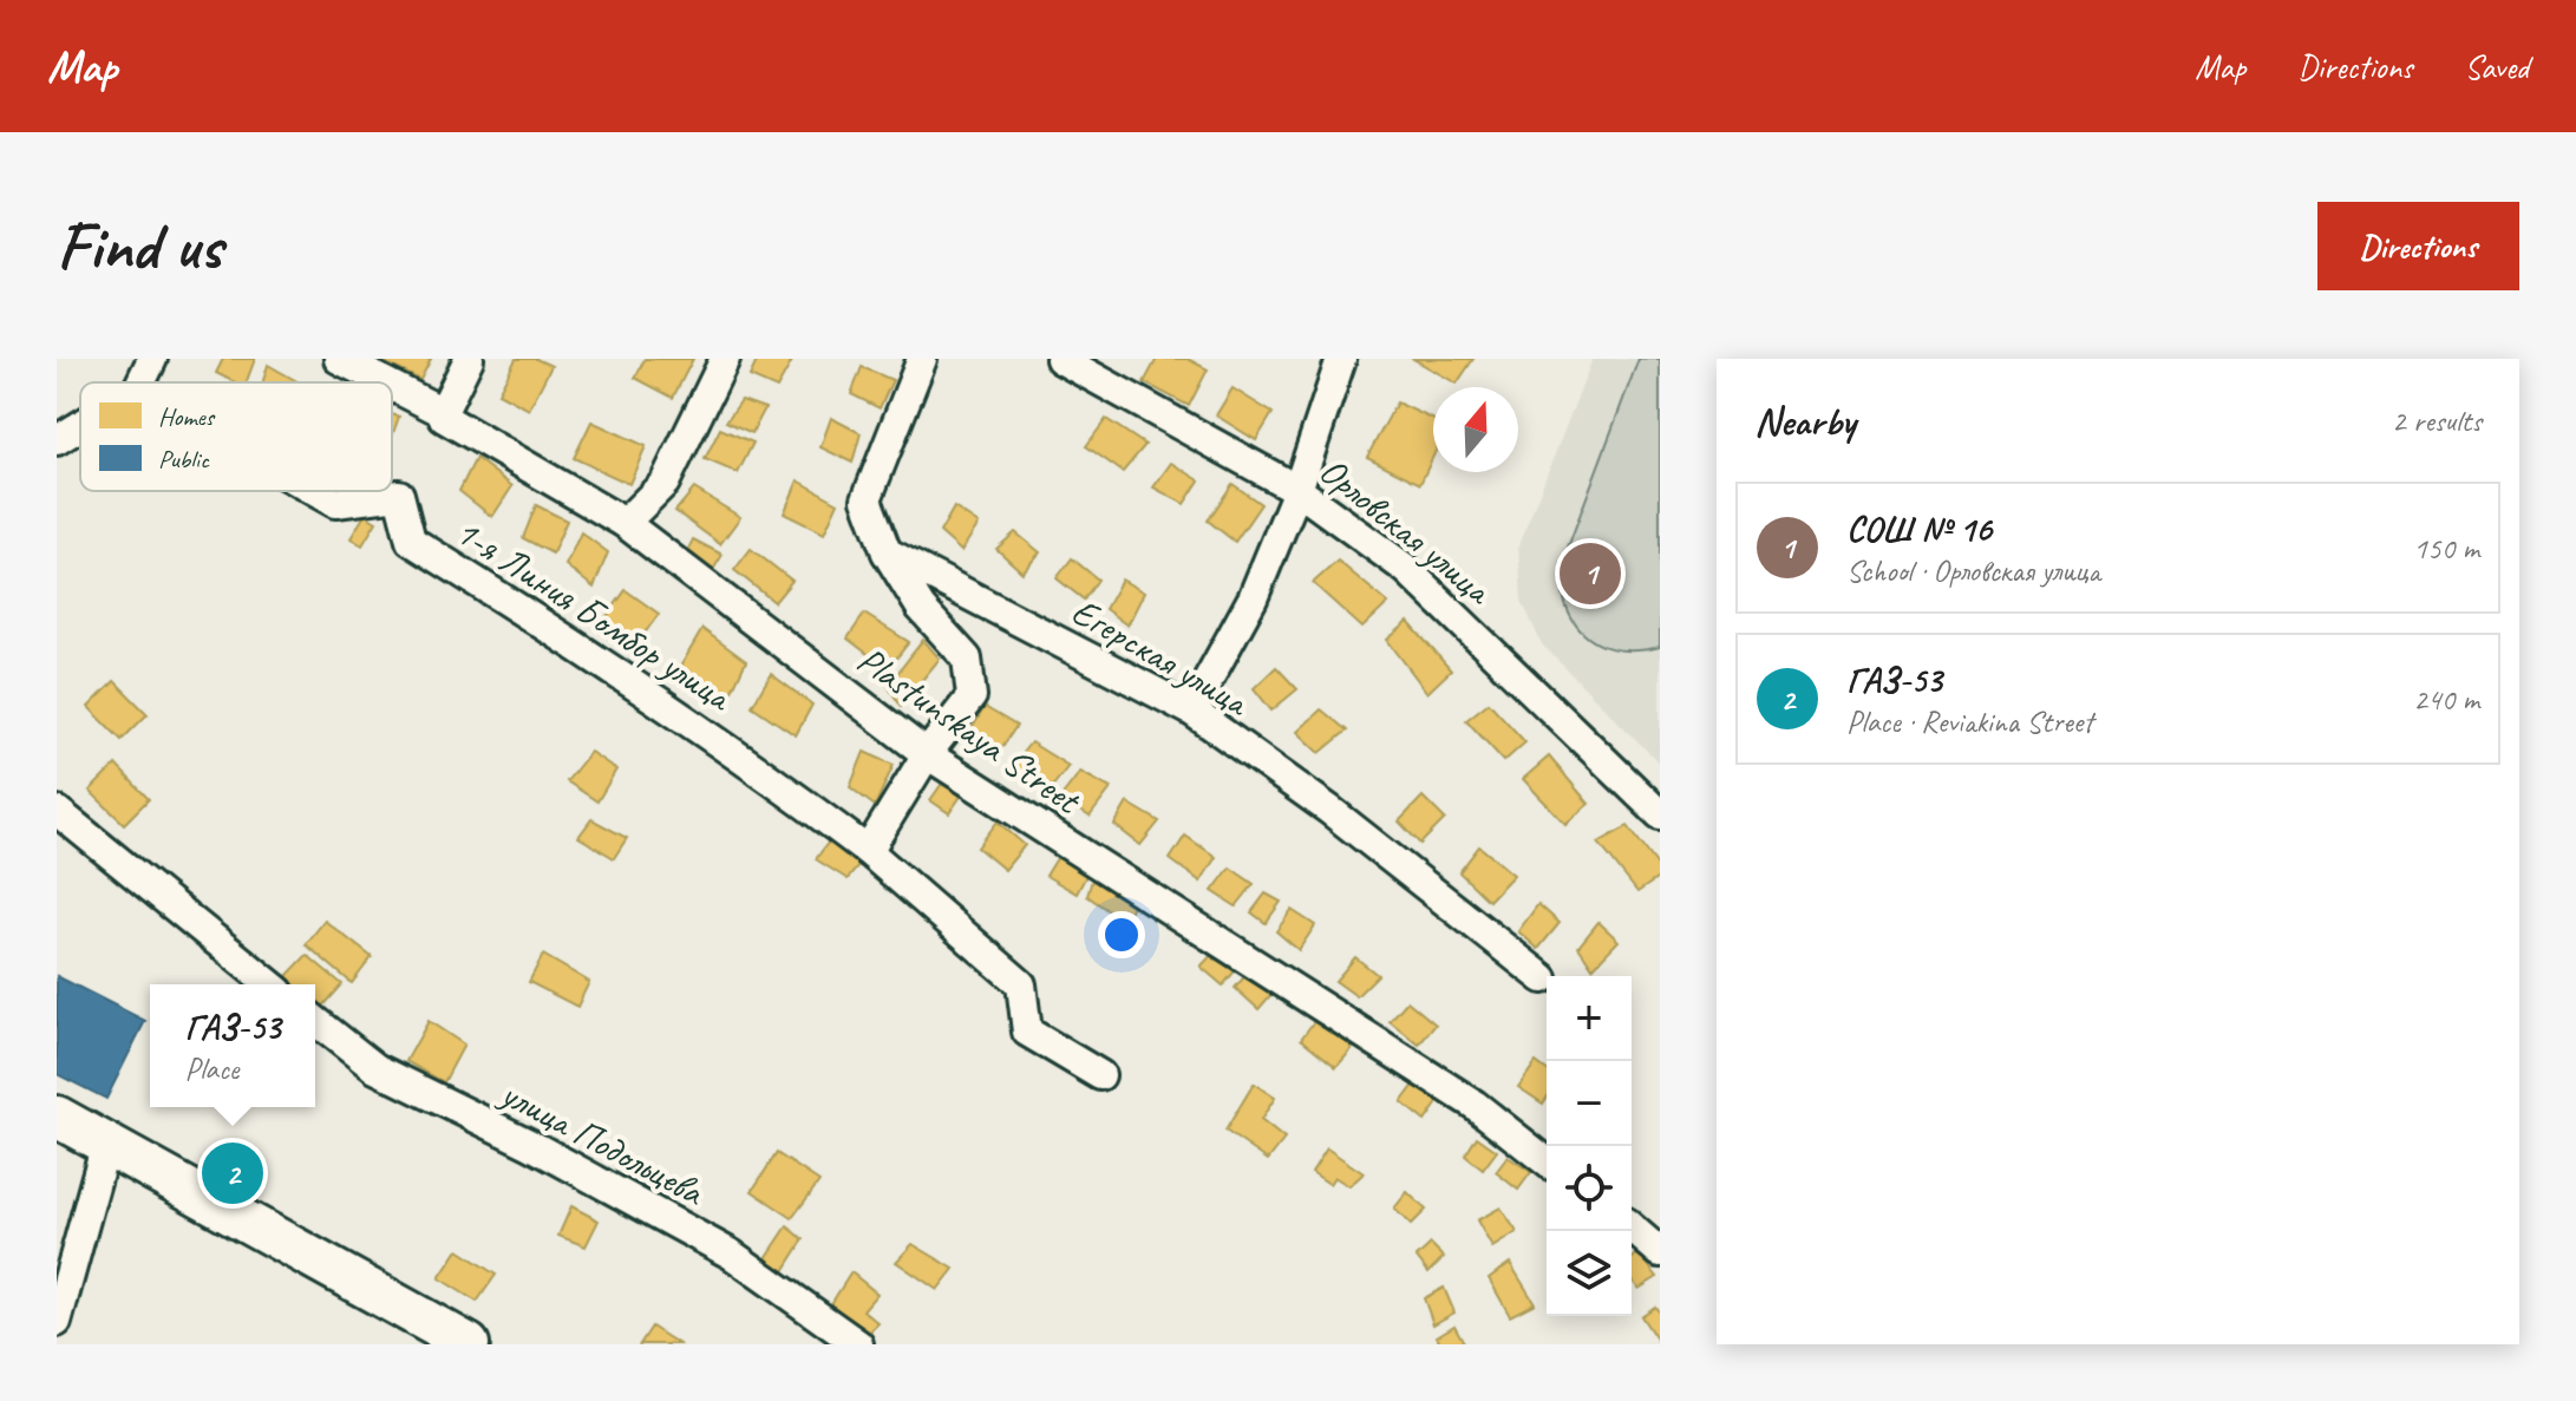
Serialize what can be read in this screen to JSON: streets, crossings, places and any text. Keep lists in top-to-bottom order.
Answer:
{
  "streets": {
    "street": [
      "Орловская улица",
      "1-я Линия Бомбор улица",
      "Егерская улица",
      "Plastunskaya Street",
      "улица Подольцева"
    ]
  },
  "legend": ["Homes", "Public"],
  "north": "top",
  "page": {
    "header": "Map",
    "nav": ["Map", "Directions", "Saved"],
    "buttons": "Directions",
    "title": "Find us",
    "heading": ["Nearby", "2 results"],
    "list": [
      {
        "mark": "1",
        "name": "СОШ № 16",
        "note": "School · Орловская улица",
        "value": "150 m"
      },
      {
        "mark": "2",
        "name": "ГАЗ-53",
        "note": "Place · Reviakina Street",
        "value": "240 m"
      }
    ],
    "pins": ["1", "2"],
    "map_buttons": ["+", "−"],
    "popup": ["ГАЗ-53", "Place"]
  }
}
